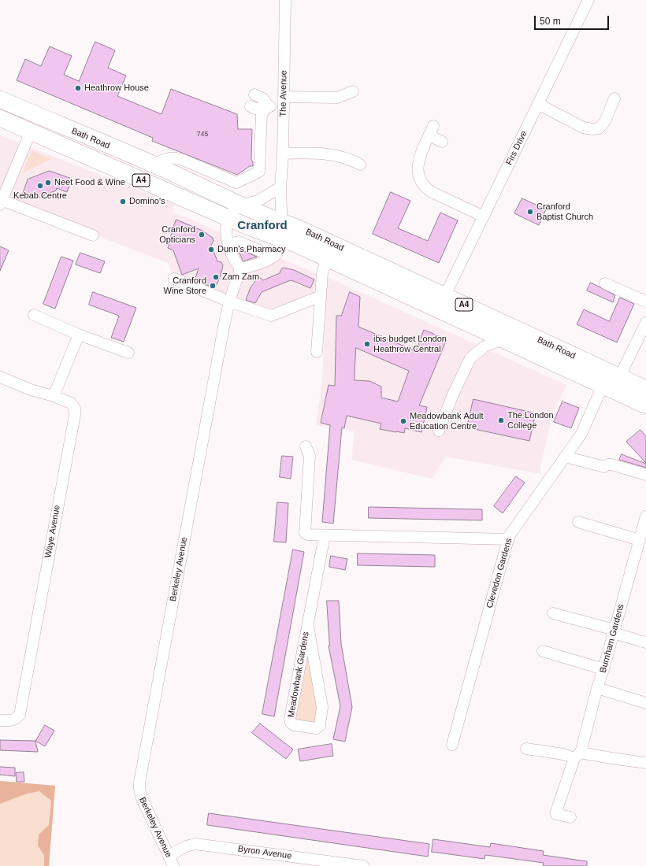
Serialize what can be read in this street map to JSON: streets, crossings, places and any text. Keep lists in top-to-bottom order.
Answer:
{
  "streets": {
    "highway": ["Bath Road", "A4"],
    "street": [
      "The Avenue",
      "Firs Drive",
      "Waye Avenue",
      "Berkeley Avenue",
      "Clevedon Gardens",
      "Burnham Gardens",
      "Meadowbank Gardens",
      "Byron Avenue"
    ]
  },
  "crossings": [
    ["The Avenue", "Bath Road"],
    ["Bath Road", "Firs Drive"],
    ["Bath Road", "Clevedon Gardens"],
    ["Berkeley Avenue", "Byron Avenue"]
  ],
  "districts": ["Cranford"],
  "places": [
    "Heathrow House",
    "Neet Food & Wine",
    "Kebab Centre",
    "Domino's",
    "Cranford Baptist Church",
    "Cranford Opticians",
    "Dunn's Pharmacy",
    "Zam Zam",
    "Cranford Wine Store",
    "ibis budget London Heathrow Central",
    "The London College",
    "Meadowbank Adult Education Centre"
  ],
  "house_numbers": ["745"],
  "scale_bar": "50 m"
}
